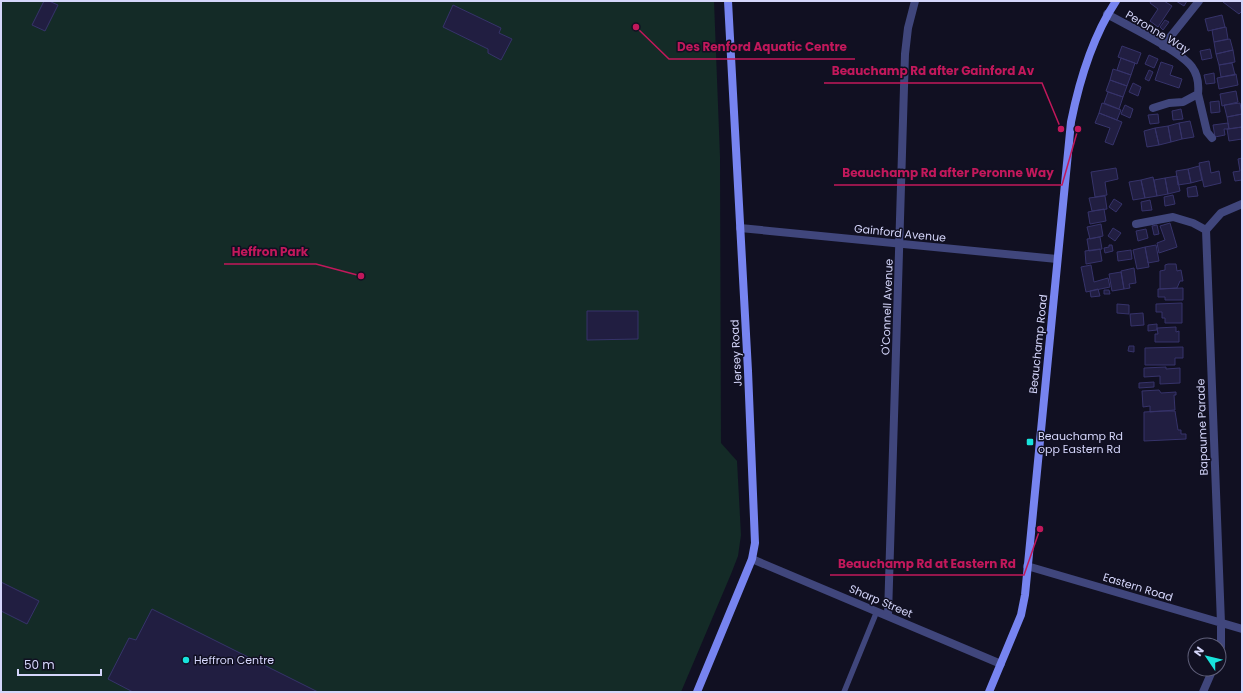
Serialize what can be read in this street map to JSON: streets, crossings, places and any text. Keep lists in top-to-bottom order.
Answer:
{
  "streets": {
    "main road": ["Beauchamp Road", "Jersey Road"],
    "street": [
      "Peronne Way",
      "Gainford Avenue",
      "O'Connell Avenue",
      "Bapaume Parade",
      "Eastern Road",
      "Sharp Street"
    ]
  },
  "crossings": [
    ["Peronne Way", "Beauchamp Road"],
    ["Gainford Avenue", "O'Connell Avenue"],
    ["Gainford Avenue", "Beauchamp Road"],
    ["Gainford Avenue", "Jersey Road"],
    ["O'Connell Avenue", "Sharp Street"],
    ["Beauchamp Road", "Eastern Road"],
    ["Beauchamp Road", "Sharp Street"],
    ["Jersey Road", "Sharp Street"],
    ["Bapaume Parade", "Eastern Road"]
  ],
  "places": {
    "other": [
      "Des Renford Aquatic Centre",
      "Beauchamp Rd after Gainford Av",
      "Beauchamp Rd after Peronne Way",
      "Heffron Park",
      "Beauchamp Rd at Eastern Rd",
      "Heffron Centre"
    ],
    "transit": ["Beauchamp Rd opp Eastern Rd"]
  },
  "scale_bar": "50 m",
  "north": "top left"
}
